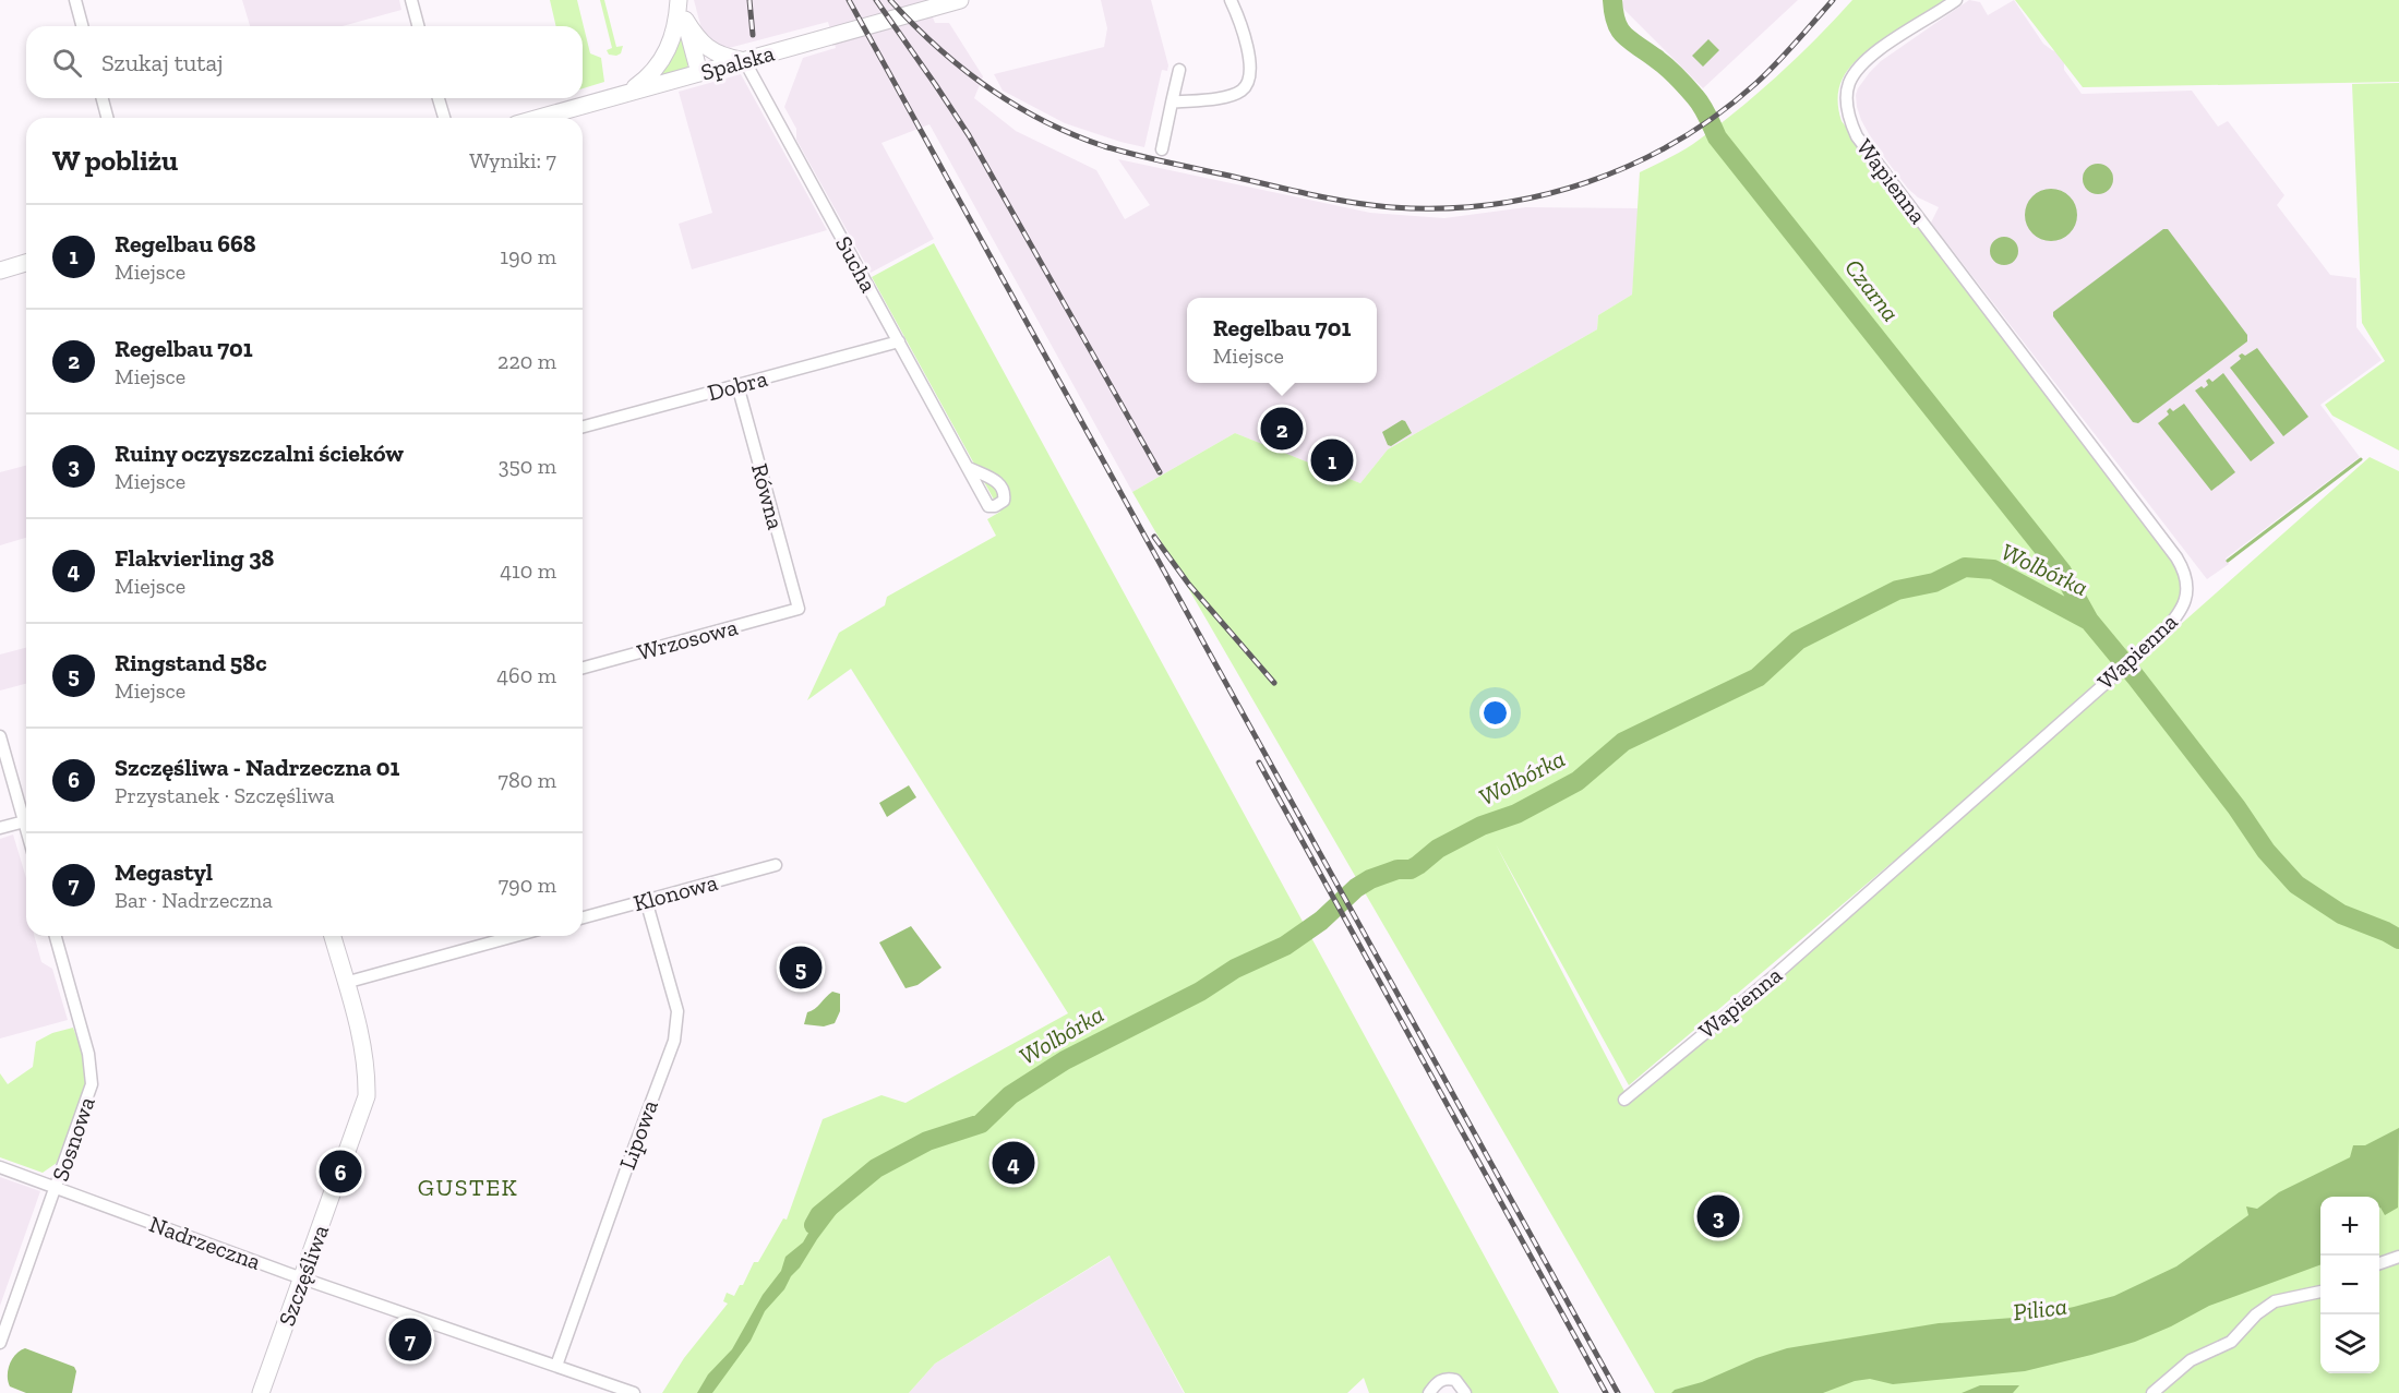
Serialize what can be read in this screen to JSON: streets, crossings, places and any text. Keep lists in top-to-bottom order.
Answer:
{
  "streets": {
    "street": [
      "Spalska",
      "Wapienna",
      "Sucha",
      "Dobra",
      "Równa",
      "Wrzosowa",
      "Klonowa",
      "Lipowa",
      "Sosnowa",
      "Nadrzeczna",
      "Szczęśliwa"
    ]
  },
  "crossings": [
    ["Spalska", "Sucha"],
    ["Sucha", "Dobra"],
    ["Dobra", "Równa"],
    ["Równa", "Wrzosowa"],
    ["Klonowa", "Lipowa"],
    ["Lipowa", "Nadrzeczna"],
    ["Sosnowa", "Nadrzeczna"],
    ["Nadrzeczna", "Szczęśliwa"]
  ],
  "districts": ["GUSTEK"],
  "water": ["Czarna", "Wolbórka", "Pilica"],
  "page": {
    "search": "Szukaj tutaj",
    "heading": ["W pobliżu", "Wyniki: 7"],
    "list": [
      {
        "mark": "1",
        "name": "Regelbau 668",
        "note": "Miejsce",
        "value": "190 m"
      },
      {
        "mark": "2",
        "name": "Regelbau 701",
        "note": "Miejsce",
        "value": "220 m"
      },
      {
        "mark": "3",
        "name": "Ruiny oczyszczalni ścieków",
        "note": "Miejsce",
        "value": "350 m"
      },
      {
        "mark": "4",
        "name": "Flakvierling 38",
        "note": "Miejsce",
        "value": "410 m"
      },
      {
        "mark": "5",
        "name": "Ringstand 58c",
        "note": "Miejsce",
        "value": "460 m"
      },
      {
        "mark": "6",
        "name": "Szczęśliwa - Nadrzeczna 01",
        "note": "Przystanek · Szczęśliwa",
        "value": "780 m"
      },
      {
        "mark": "7",
        "name": "Megastyl",
        "note": "Bar · Nadrzeczna",
        "value": "790 m"
      }
    ],
    "popup": ["Regelbau 701", "Miejsce"],
    "pins": [
      "2",
      "1",
      "5",
      "4",
      "6",
      "3",
      "7"
    ],
    "map_buttons": ["+", "−"]
  }
}
